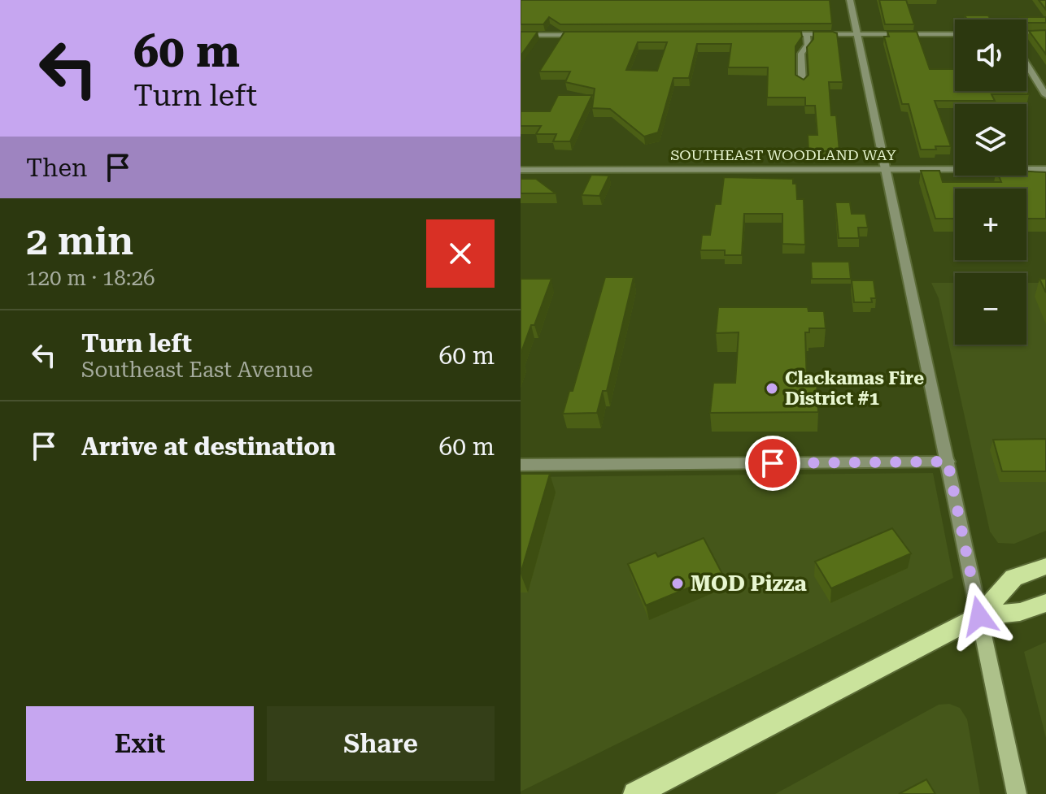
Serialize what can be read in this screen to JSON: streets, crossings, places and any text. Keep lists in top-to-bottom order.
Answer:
{
  "streets": {
    "street": ["SOUTHEAST WOODLAND WAY"]
  },
  "places": ["Clackamas Fire District #1", "MOD Pizza"],
  "page": {
    "turn": ["60 m", "Turn left"],
    "map_buttons": ["+", "−"],
    "then": "Then",
    "heading": ["2 min", "120 m · 18:26"],
    "list": [
      {
        "name": "Turn left",
        "note": "Southeast East Avenue",
        "value": "60 m"
      },
      {
        "name": "Arrive at destination",
        "value": "60 m"
      }
    ],
    "buttons": ["Exit", "Share"]
  }
}
